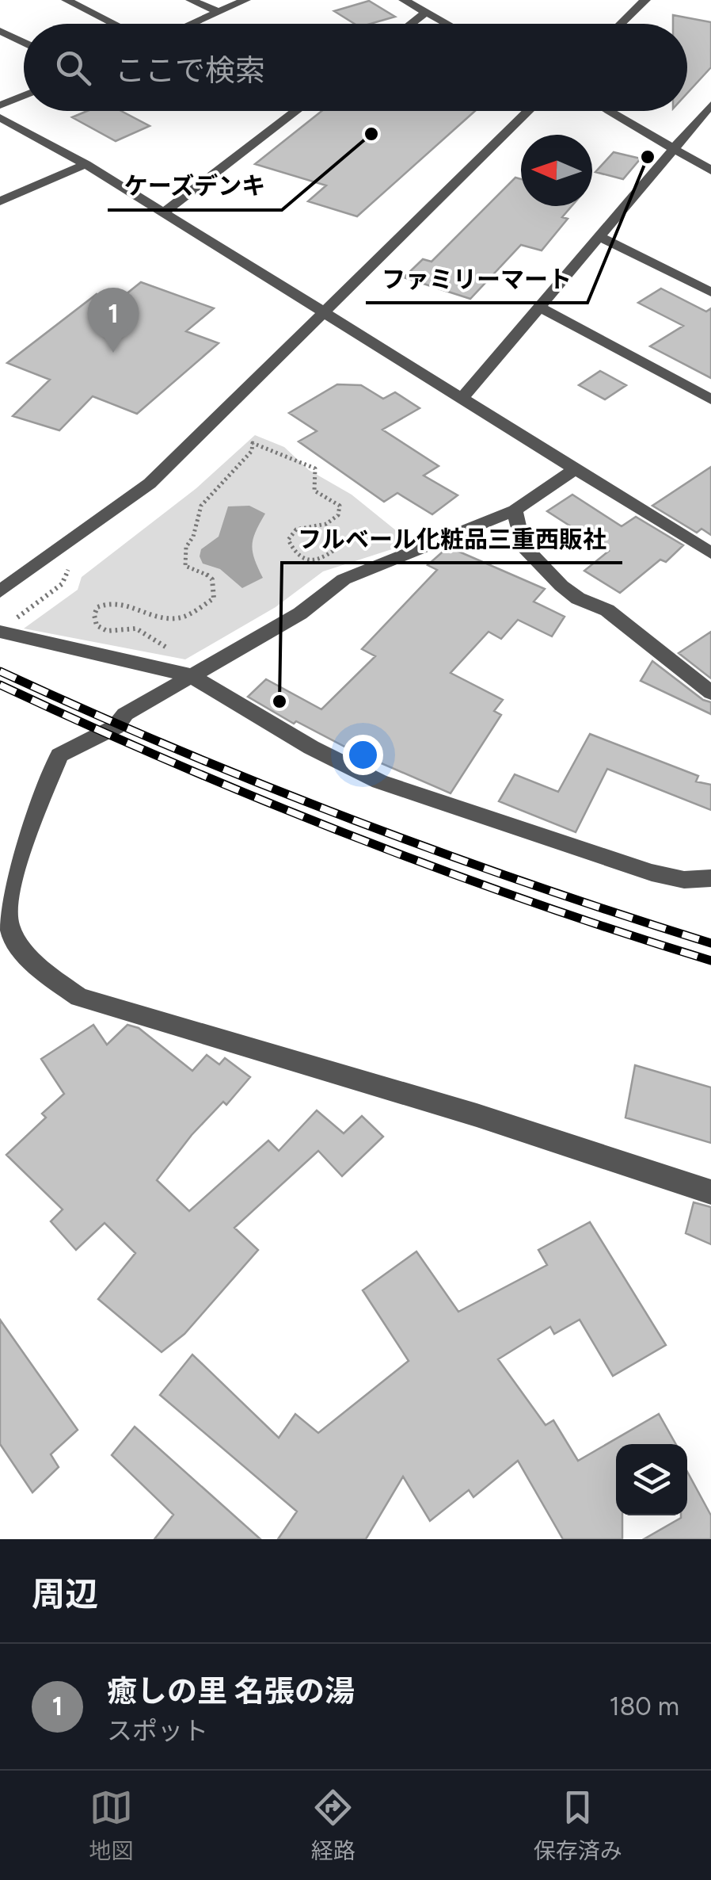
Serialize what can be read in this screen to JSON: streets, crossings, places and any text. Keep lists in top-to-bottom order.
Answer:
{
  "places": ["ケーズデンキ", "ファミリーマート", "フルベール化粧品三重西販社"],
  "north": "left",
  "page": {
    "search": "ここで検索",
    "pins": "1",
    "heading": "周辺",
    "list": [
      {
        "mark": "1",
        "name": "癒しの里 名張の湯",
        "note": "スポット",
        "value": "180 m"
      }
    ],
    "nav": ["地図", "経路", "保存済み"]
  }
}
